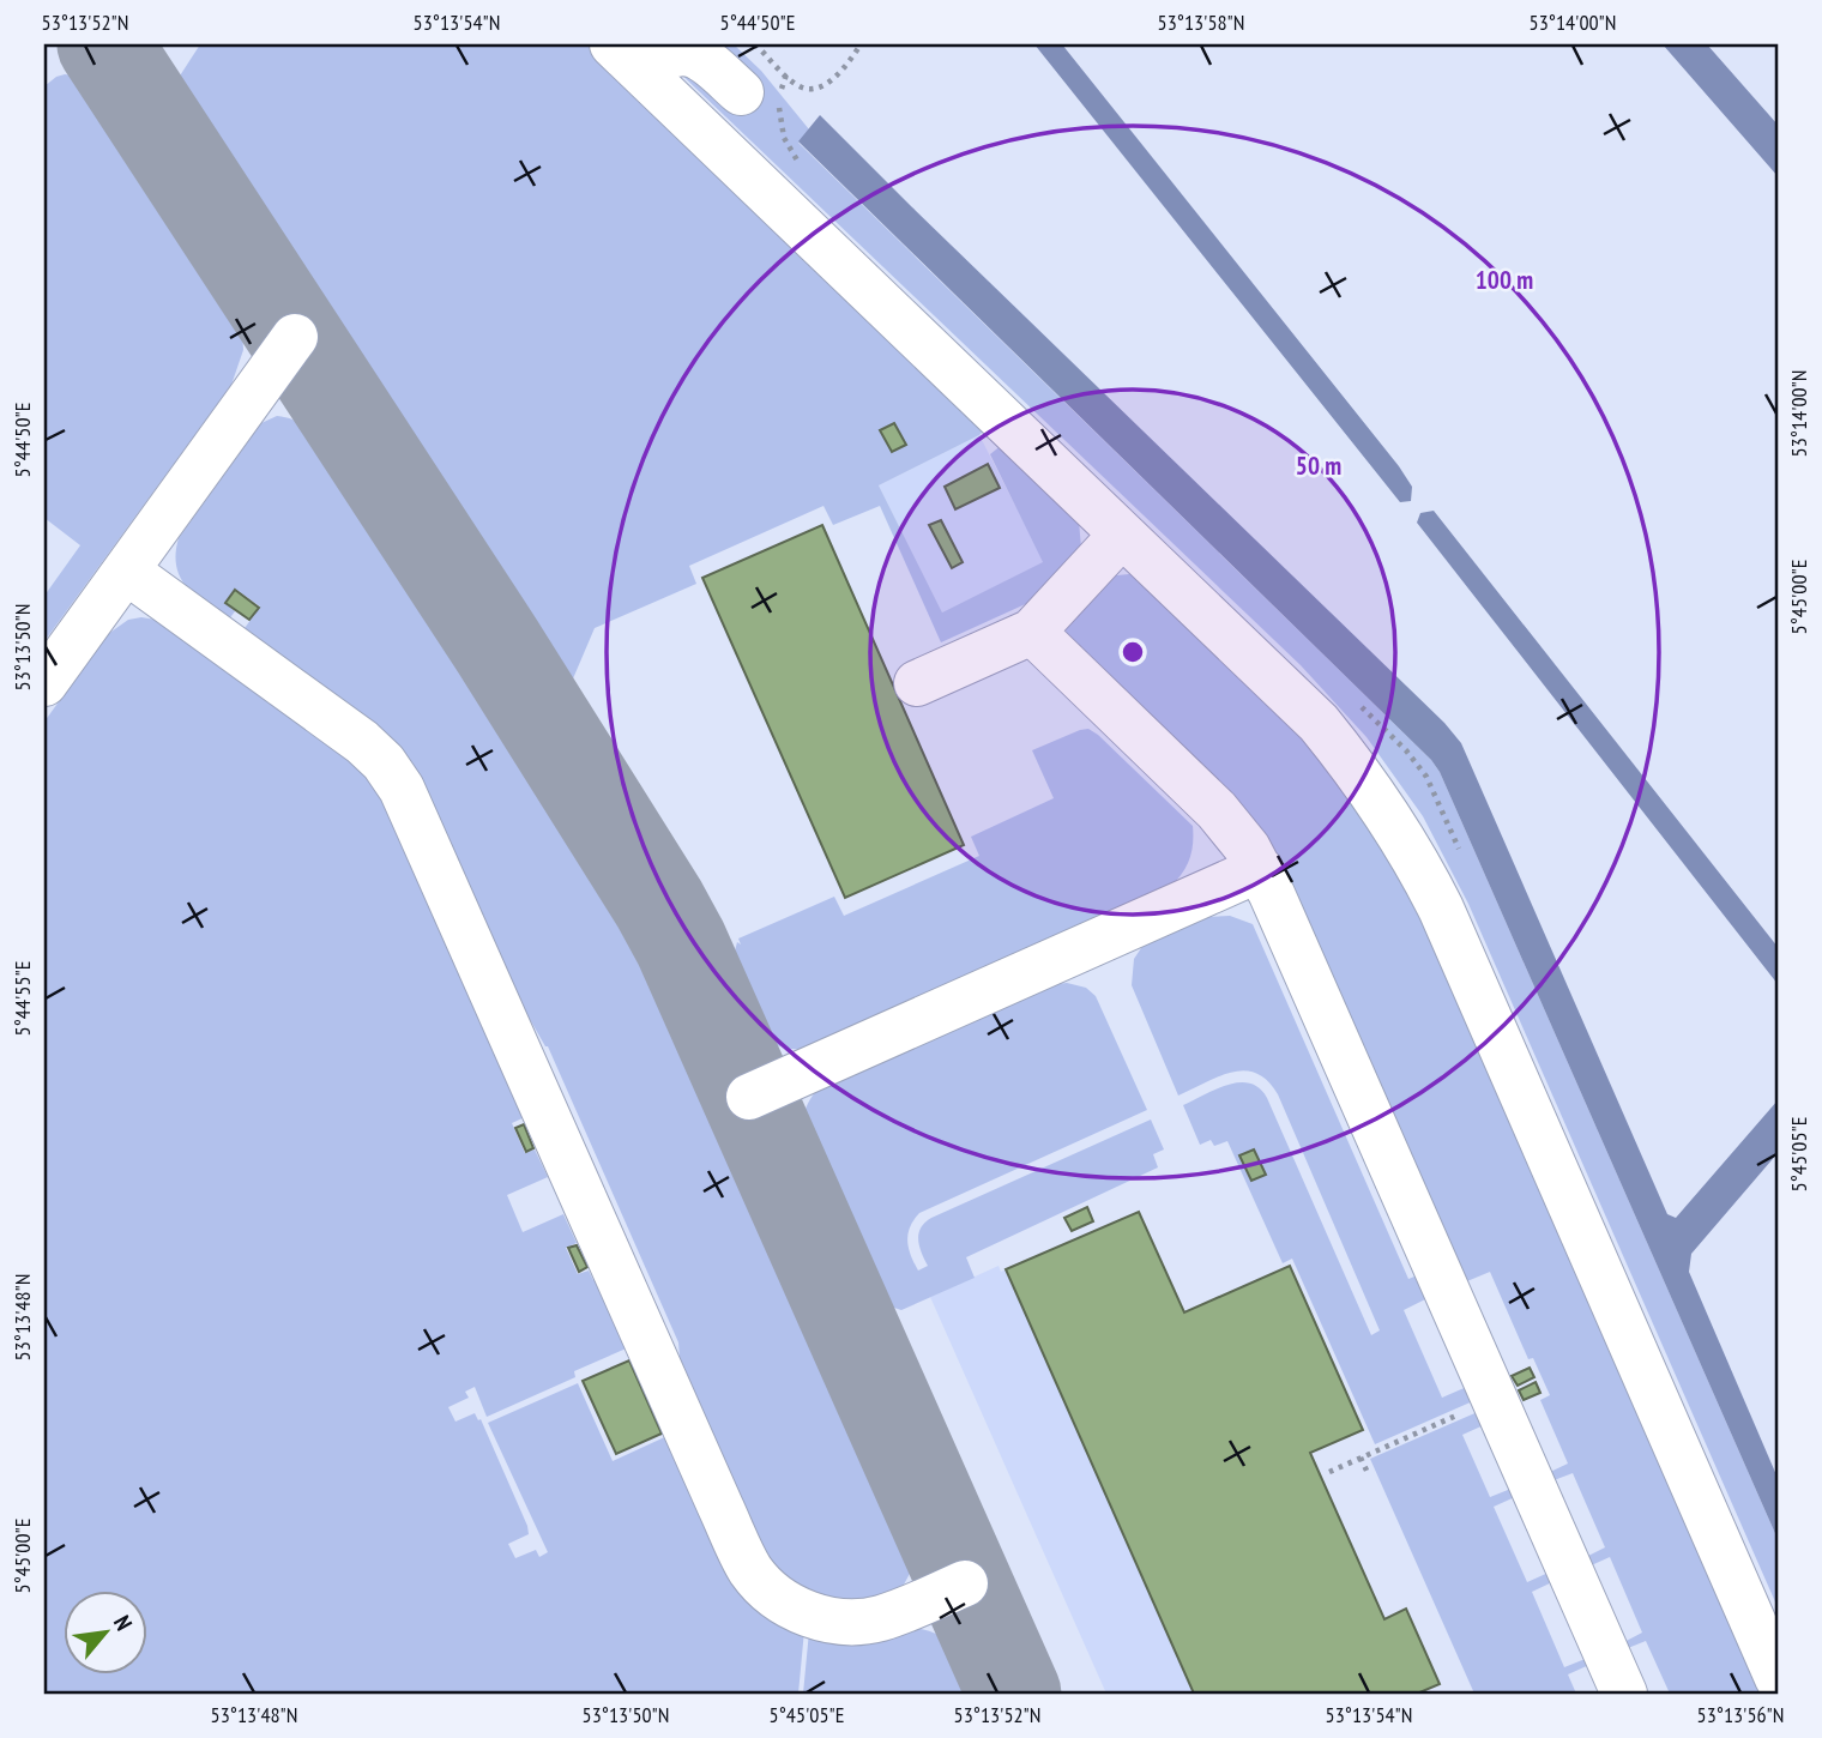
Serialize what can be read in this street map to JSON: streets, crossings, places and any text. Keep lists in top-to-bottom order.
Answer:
{
  "north": "top right",
  "coordinates": [
    "53°13'52\"N",
    "53°13'54\"N",
    "5°44'50\"E",
    "53°13'58\"N",
    "53°14'00\"N",
    "5°45'00\"E",
    "53°13'50\"N",
    "5°44'55\"E",
    "5°45'05\"E",
    "53°13'48\"N",
    "53°13'56\"N"
  ],
  "rings": ["100 m", "50 m"]
}
